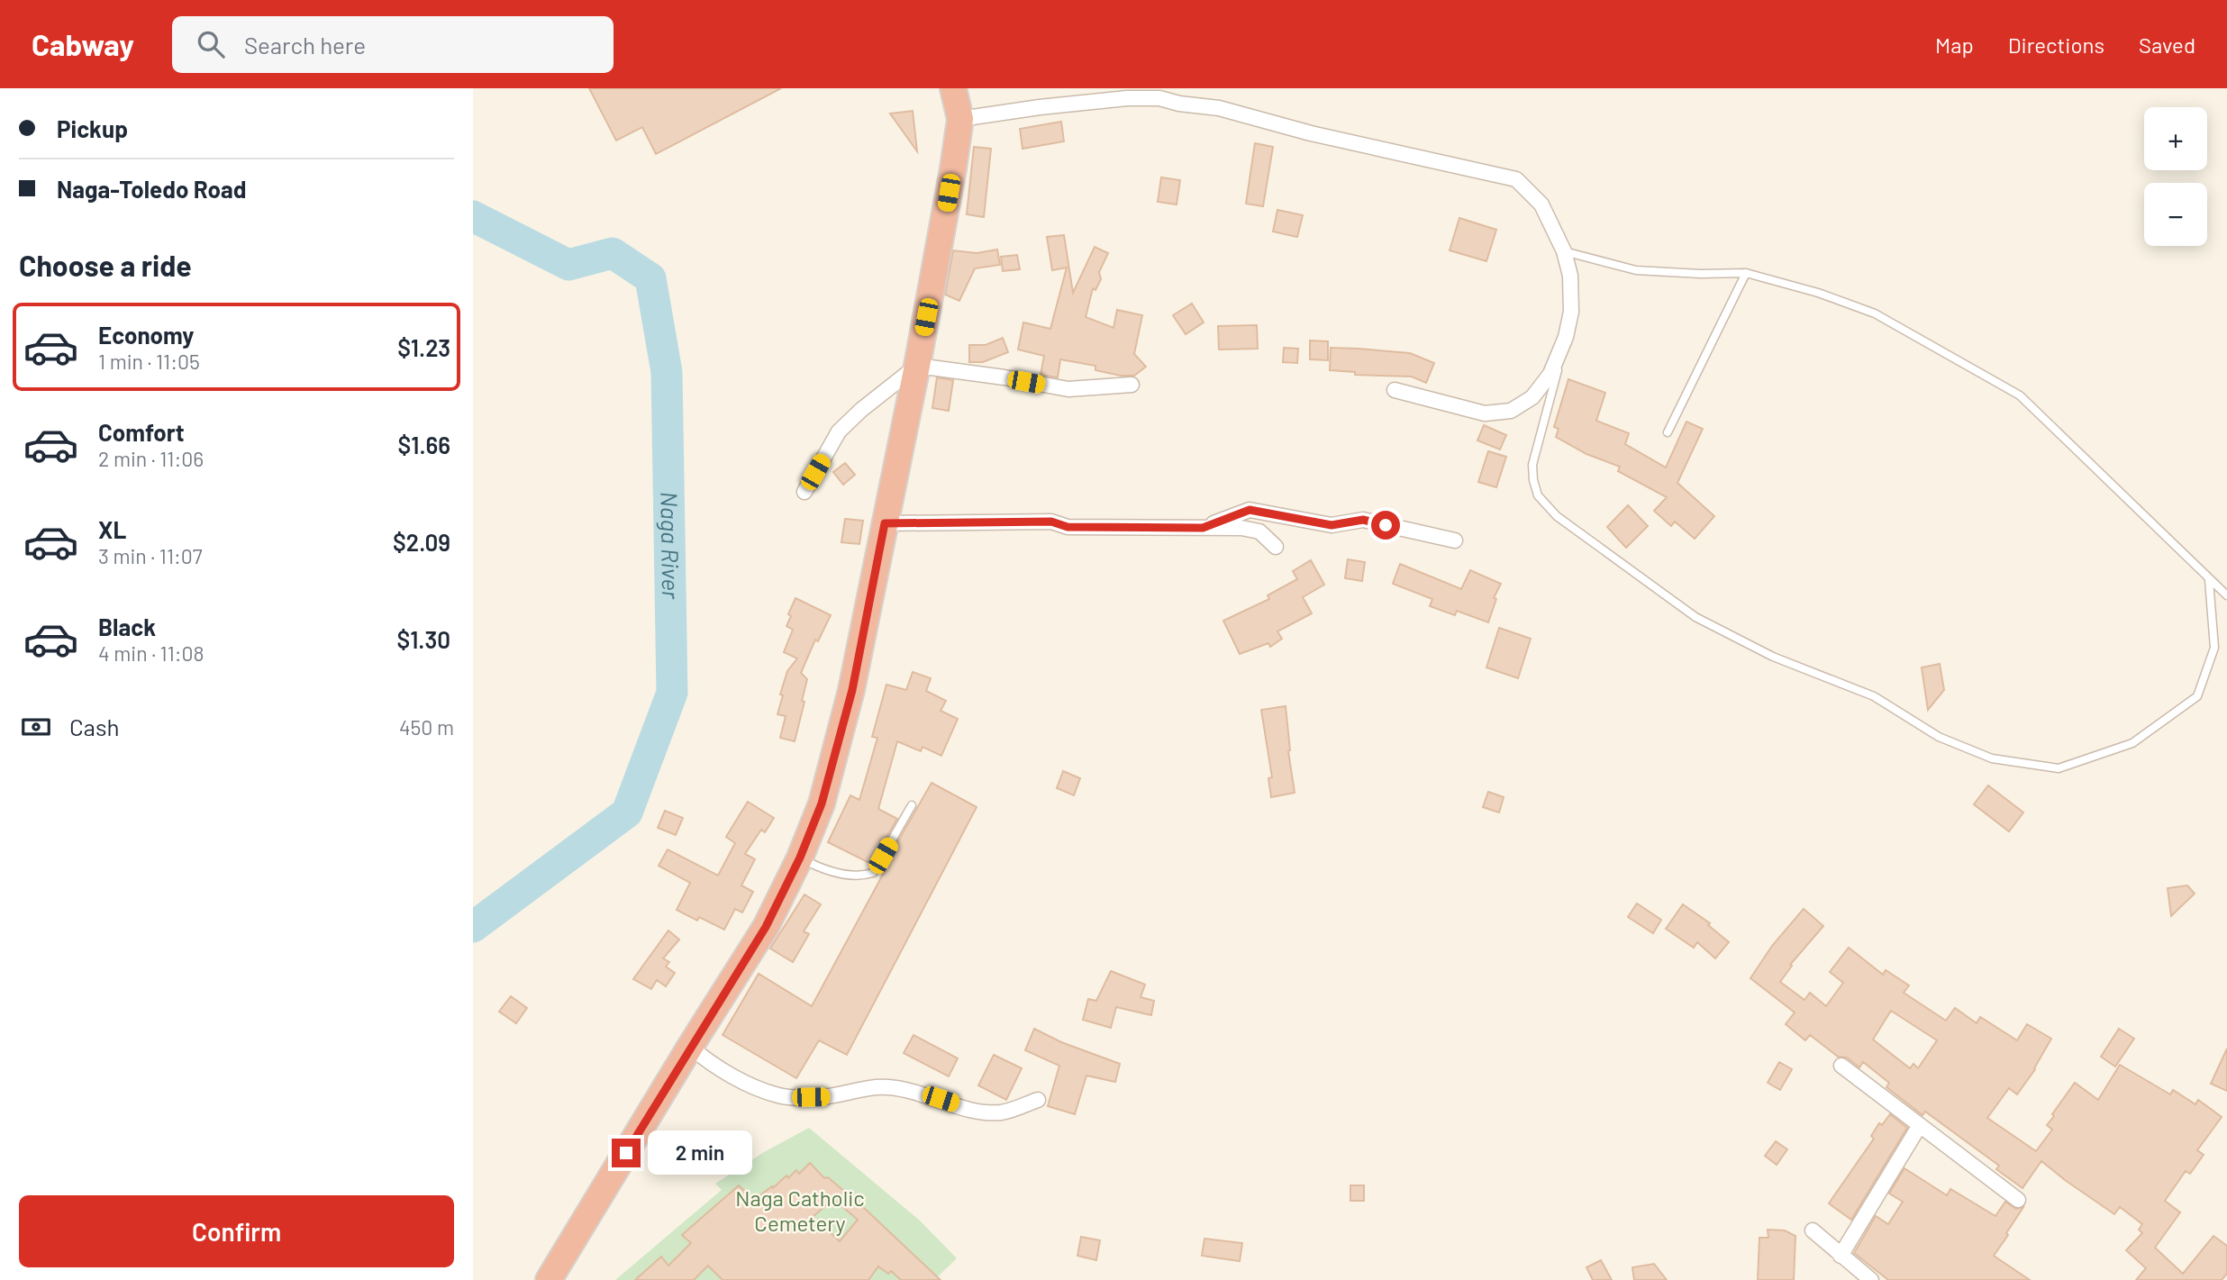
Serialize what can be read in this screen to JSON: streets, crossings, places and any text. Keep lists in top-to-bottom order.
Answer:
{
  "water": ["Naga River"],
  "parks": ["Naga Catholic Cemetery"],
  "page": {
    "header": "Cabway",
    "search": "Search here",
    "nav": ["Map", "Directions", "Saved"],
    "banner": ["Pickup", "Naga-Toledo Road"],
    "map_buttons": ["+", "−"],
    "heading": "Choose a ride",
    "list": [
      {
        "name": "Economy",
        "note": "1 min · 11:05",
        "value": "$1.23"
      },
      {
        "name": "Comfort",
        "note": "2 min · 11:06",
        "value": "$1.66"
      },
      {
        "name": "XL",
        "note": "3 min · 11:07",
        "value": "$2.09"
      },
      {
        "name": "Black",
        "note": "4 min · 11:08",
        "value": "$1.30"
      }
    ],
    "pay": ["Cash", "450 m"],
    "bubble": "2 min",
    "buttons": "Confirm"
  }
}
